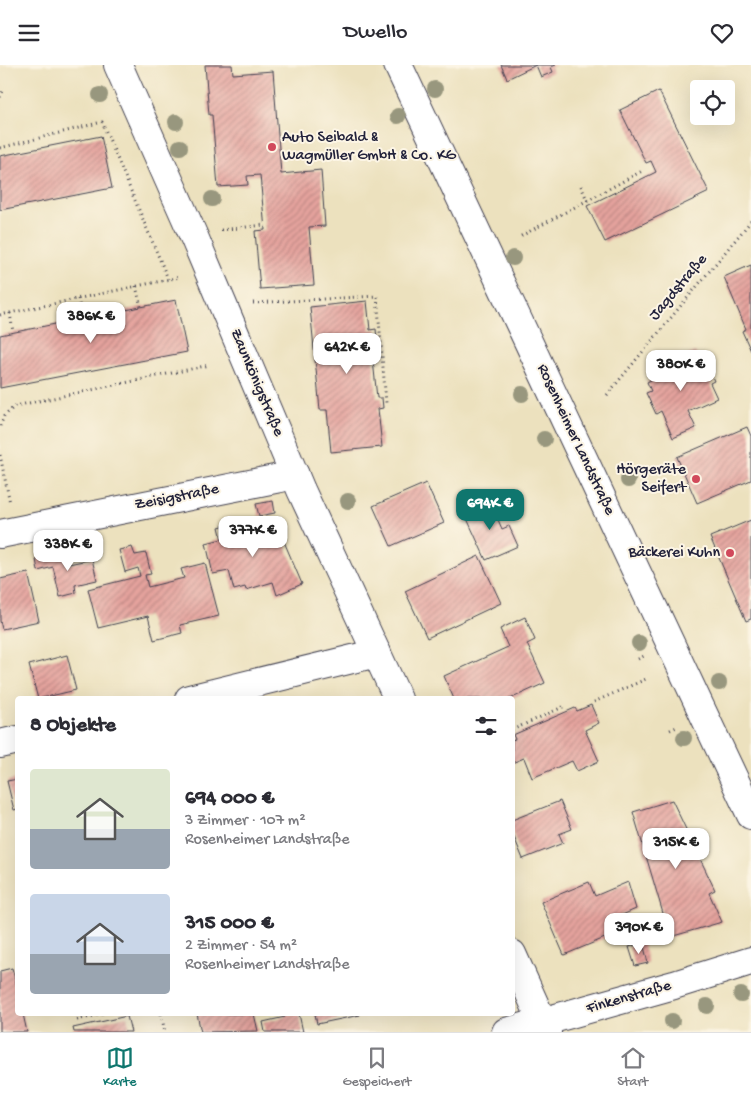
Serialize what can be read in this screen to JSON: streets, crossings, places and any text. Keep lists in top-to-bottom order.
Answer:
{
  "streets": {
    "street": [
      "Zaunkönigstraße",
      "Rosenheimer Landstraße",
      "Zeisigstraße",
      "Finkenstraße"
    ],
    "path": ["Jagdstraße"]
  },
  "crossings": [
    ["Zaunkönigstraße", "Zeisigstraße"]
  ],
  "places": ["Auto Seibald & Wagmüller GmbH & Co. KG", "Hörgeräte Seifert", "Bäckerei Kuhn"],
  "page": {
    "header": "Dwello",
    "price": [
      "386K €",
      "642K €",
      "380K €",
      "694K €",
      "377K €",
      "338K €",
      "315K €",
      "390K €"
    ],
    "heading": "8 Objekte",
    "list": [
      {
        "name": "694 000 €",
        "note": "3 Zimmer · 107 m² · Rosenheimer Landstraße"
      },
      {
        "name": "315 000 €",
        "note": "2 Zimmer · 54 m² · Rosenheimer Landstraße"
      }
    ],
    "tabs": ["Karte", "Gespeichert", "Start"]
  }
}
